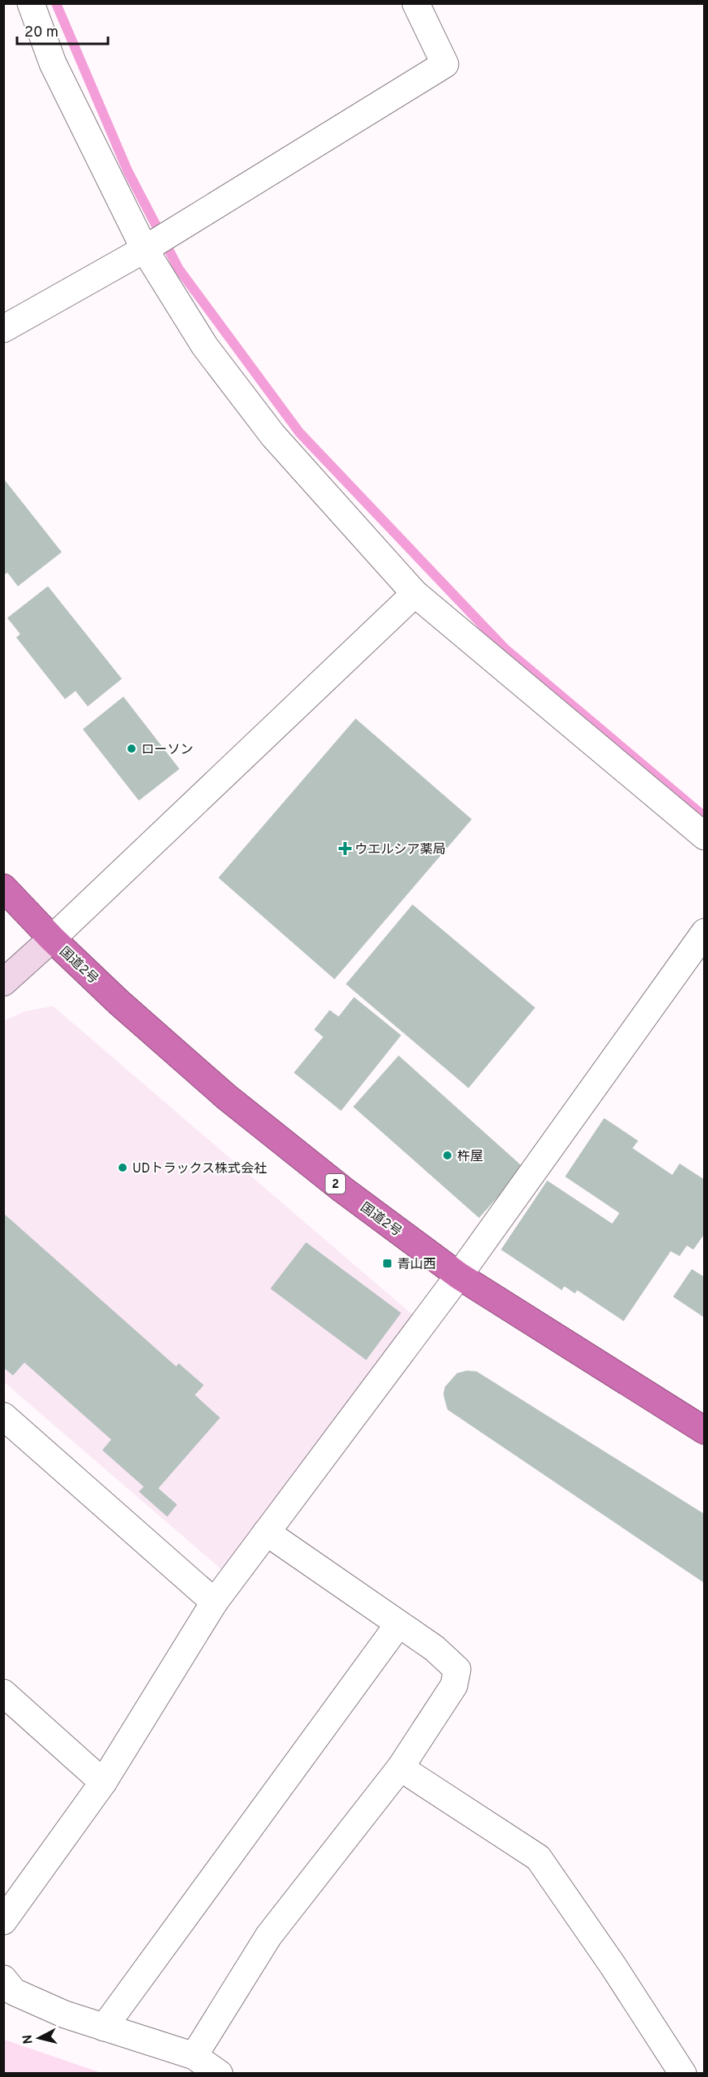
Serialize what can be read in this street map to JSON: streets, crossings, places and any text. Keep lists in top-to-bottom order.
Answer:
{
  "streets": {
    "highway": ["国道2号", "2"]
  },
  "places": {
    "other": ["ローソン", "杵屋", "UDトラックス株式会社"],
    "health": ["ウエルシア薬局"],
    "transit": ["青山西"]
  },
  "scale_bar": "20 m",
  "north": "left"
}
